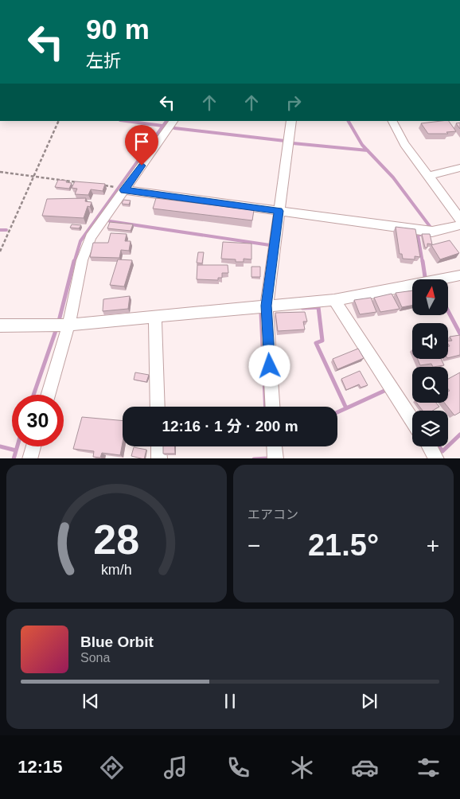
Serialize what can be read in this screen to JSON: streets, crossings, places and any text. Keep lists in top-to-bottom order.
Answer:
{
  "north": "top",
  "page": {
    "turn": ["90 m", "左折"],
    "limit": "30",
    "trip": "12:16 · 1 分 · 200 m",
    "tile": "エアコン",
    "heat": ["−", "21.5°", "+"],
    "song": ["Blue Orbit", "Sona"],
    "tabs": "12:15",
    "gauge": ["28", "km/h"]
  }
}
